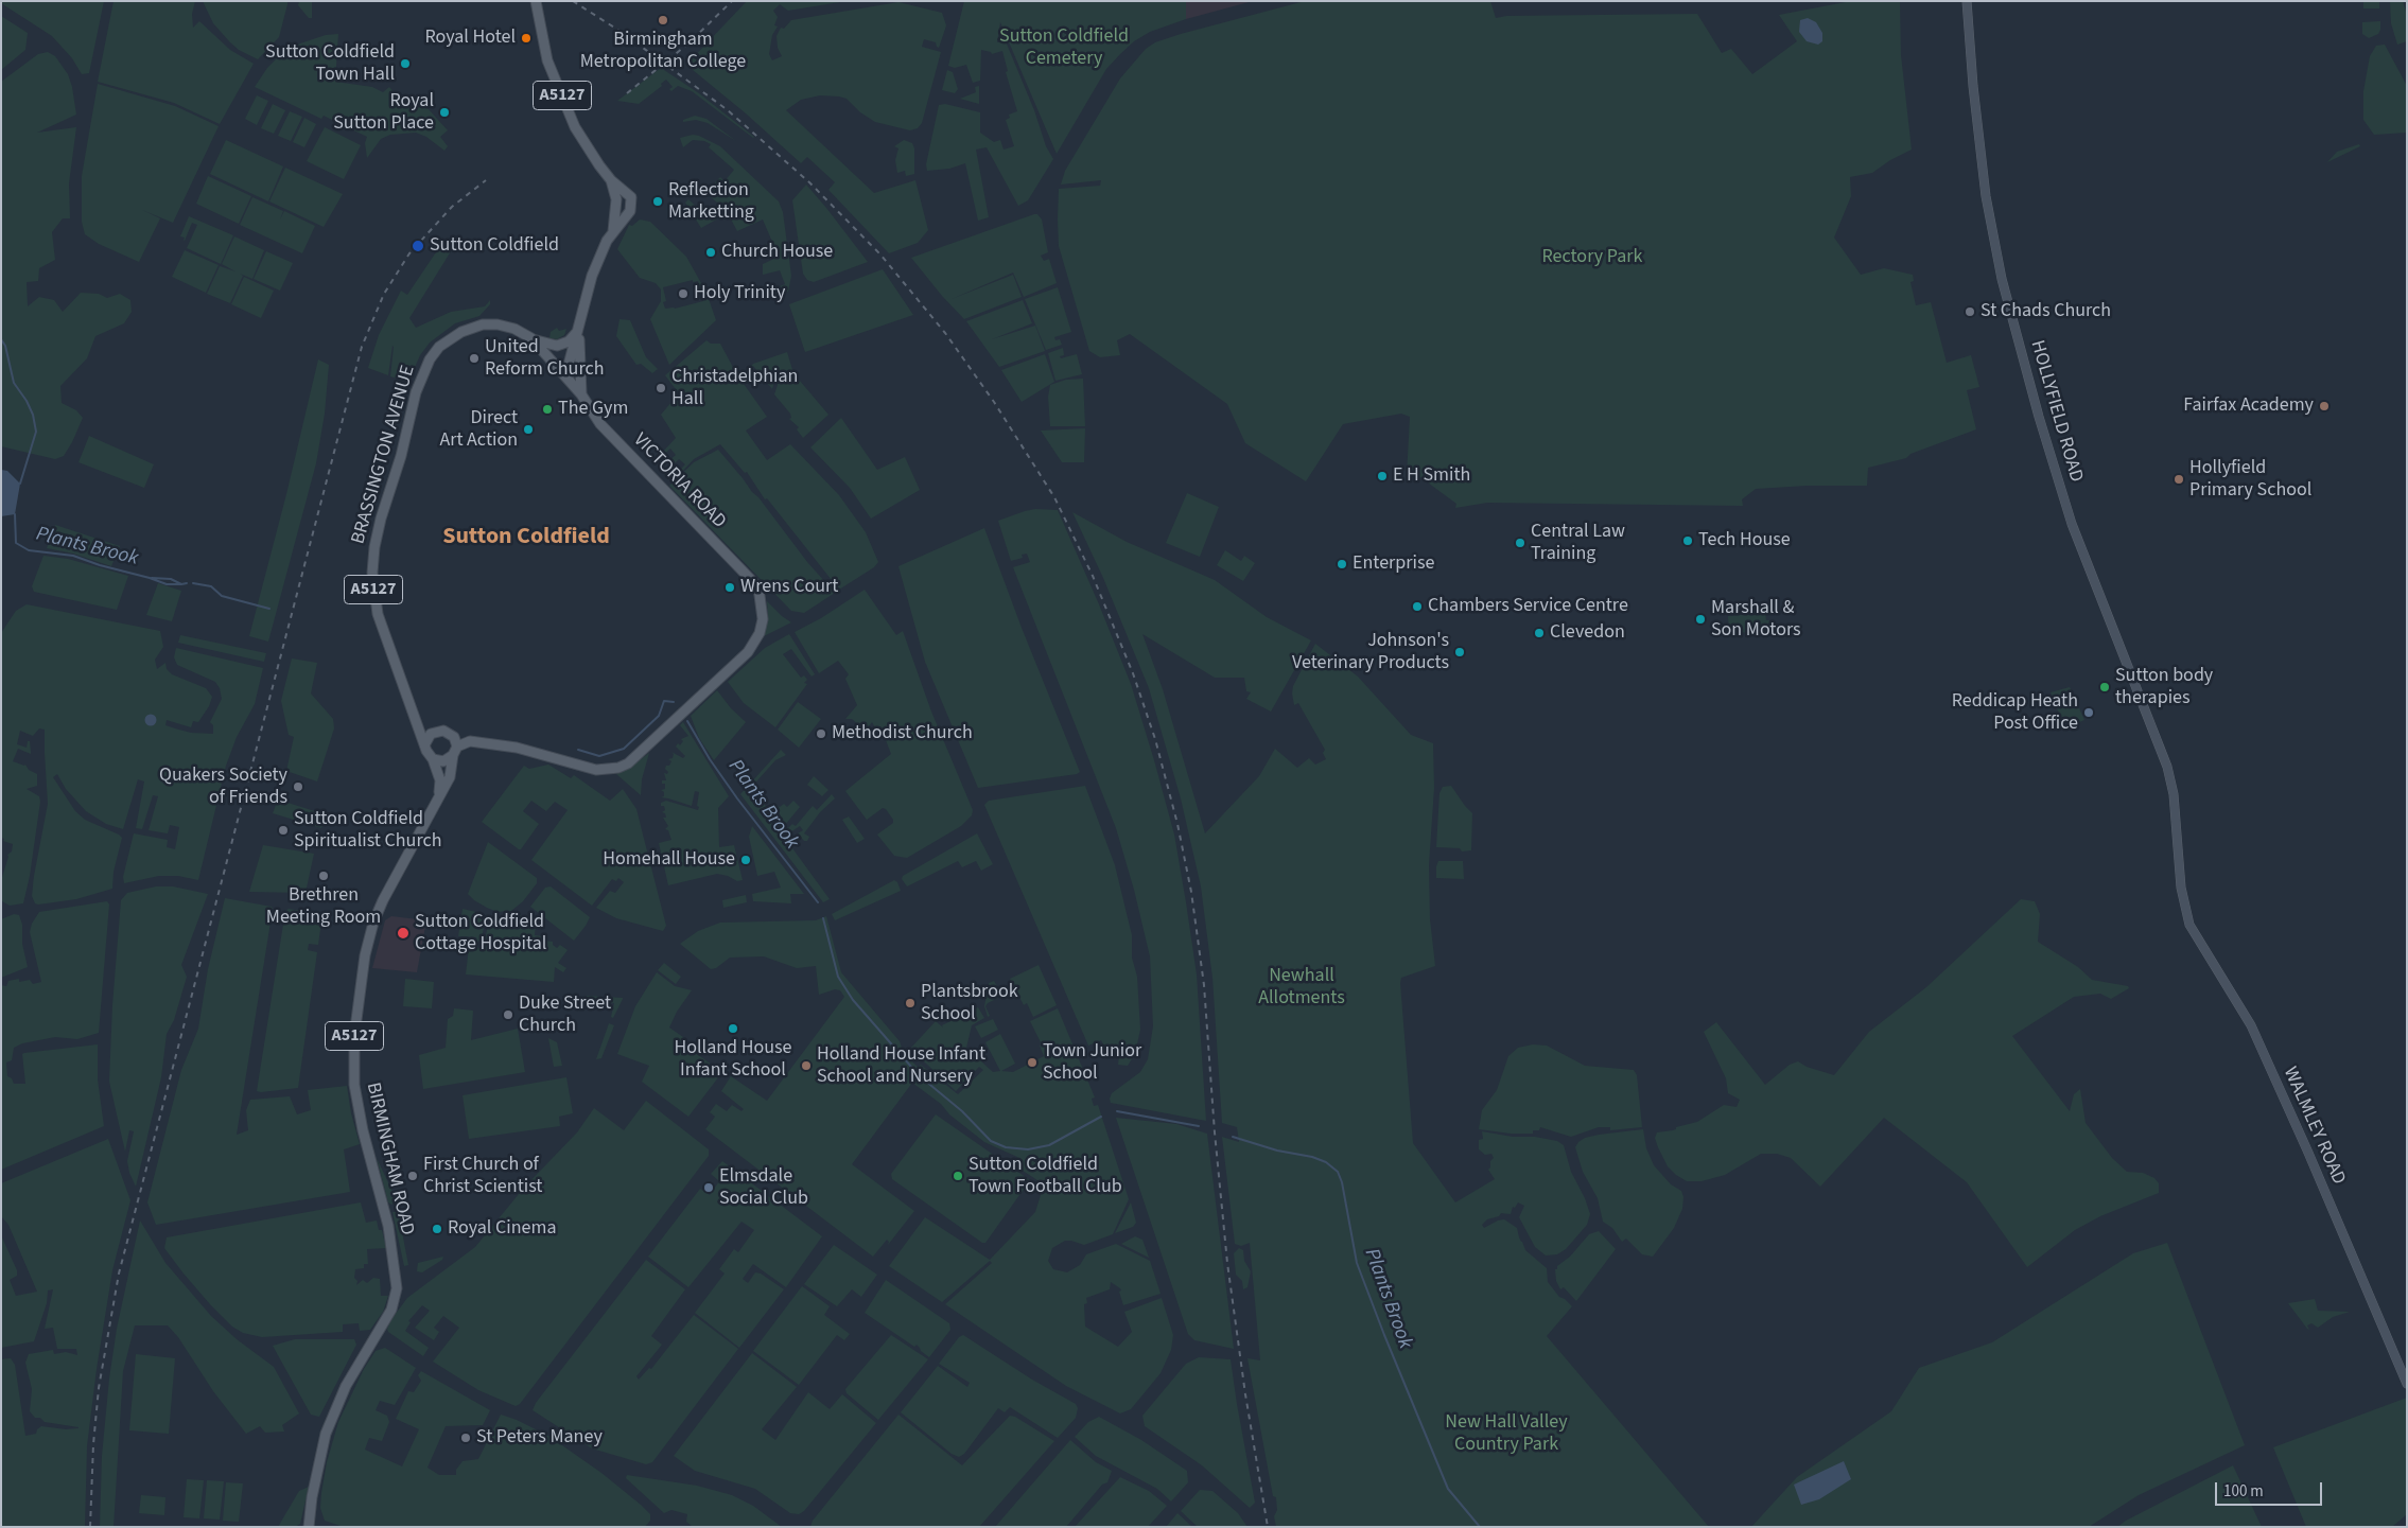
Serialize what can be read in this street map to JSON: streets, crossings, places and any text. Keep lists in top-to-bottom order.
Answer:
{
  "streets": {
    "main road": [
      "A5127",
      "HOLLYFIELD ROAD",
      "BRASSINGTON AVENUE",
      "VICTORIA ROAD",
      "WALMLEY ROAD",
      "BIRMINGHAM ROAD"
    ]
  },
  "crossings": [
    ["A5127", "BRASSINGTON AVENUE"],
    ["A5127", "VICTORIA ROAD"],
    ["A5127", "BIRMINGHAM ROAD"],
    ["HOLLYFIELD ROAD", "WALMLEY ROAD"],
    ["BRASSINGTON AVENUE", "VICTORIA ROAD"]
  ],
  "districts": ["Sutton Coldfield"],
  "water": ["Plants Brook"],
  "parks": [
    "Sutton Coldfield Cemetery",
    "Rectory Park",
    "Newhall Allotments",
    "New Hall Valley Country Park"
  ],
  "places": [
    "Birmingham Metropolitan College",
    "Royal Hotel",
    "Sutton Coldfield Town Hall",
    "Royal Sutton Place",
    "Reflection Marketting",
    "Sutton Coldfield",
    "Church House",
    "Holy Trinity",
    "St Chads Church",
    "United Reform Church",
    "Christadelphian Hall",
    "Fairfax Academy",
    "The Gym",
    "Direct Art Action",
    "E H Smith",
    "Hollyfield Primary School",
    "Tech House",
    "Central Law Training",
    "Enterprise",
    "Wrens Court",
    "Chambers Service Centre",
    "Marshall & Son Motors",
    "Clevedon",
    "Johnson's Veterinary Products",
    "Sutton body therapies",
    "Reddicap Heath Post Office",
    "Methodist Church",
    "Quakers Society of Friends",
    "Sutton Coldfield Spiritualist Church",
    "Homehall House",
    "Brethren Meeting Room",
    "Sutton Coldfield Cottage Hospital",
    "Plantsbrook School",
    "Duke Street Church",
    "Holland House Infant School",
    "Town Junior School",
    "Holland House Infant School and Nursery",
    "First Church of Christ Scientist",
    "Sutton Coldfield Town Football Club",
    "Elmsdale Social Club",
    "Royal Cinema",
    "St Peters Maney"
  ],
  "scale_bar": "100 m"
}
